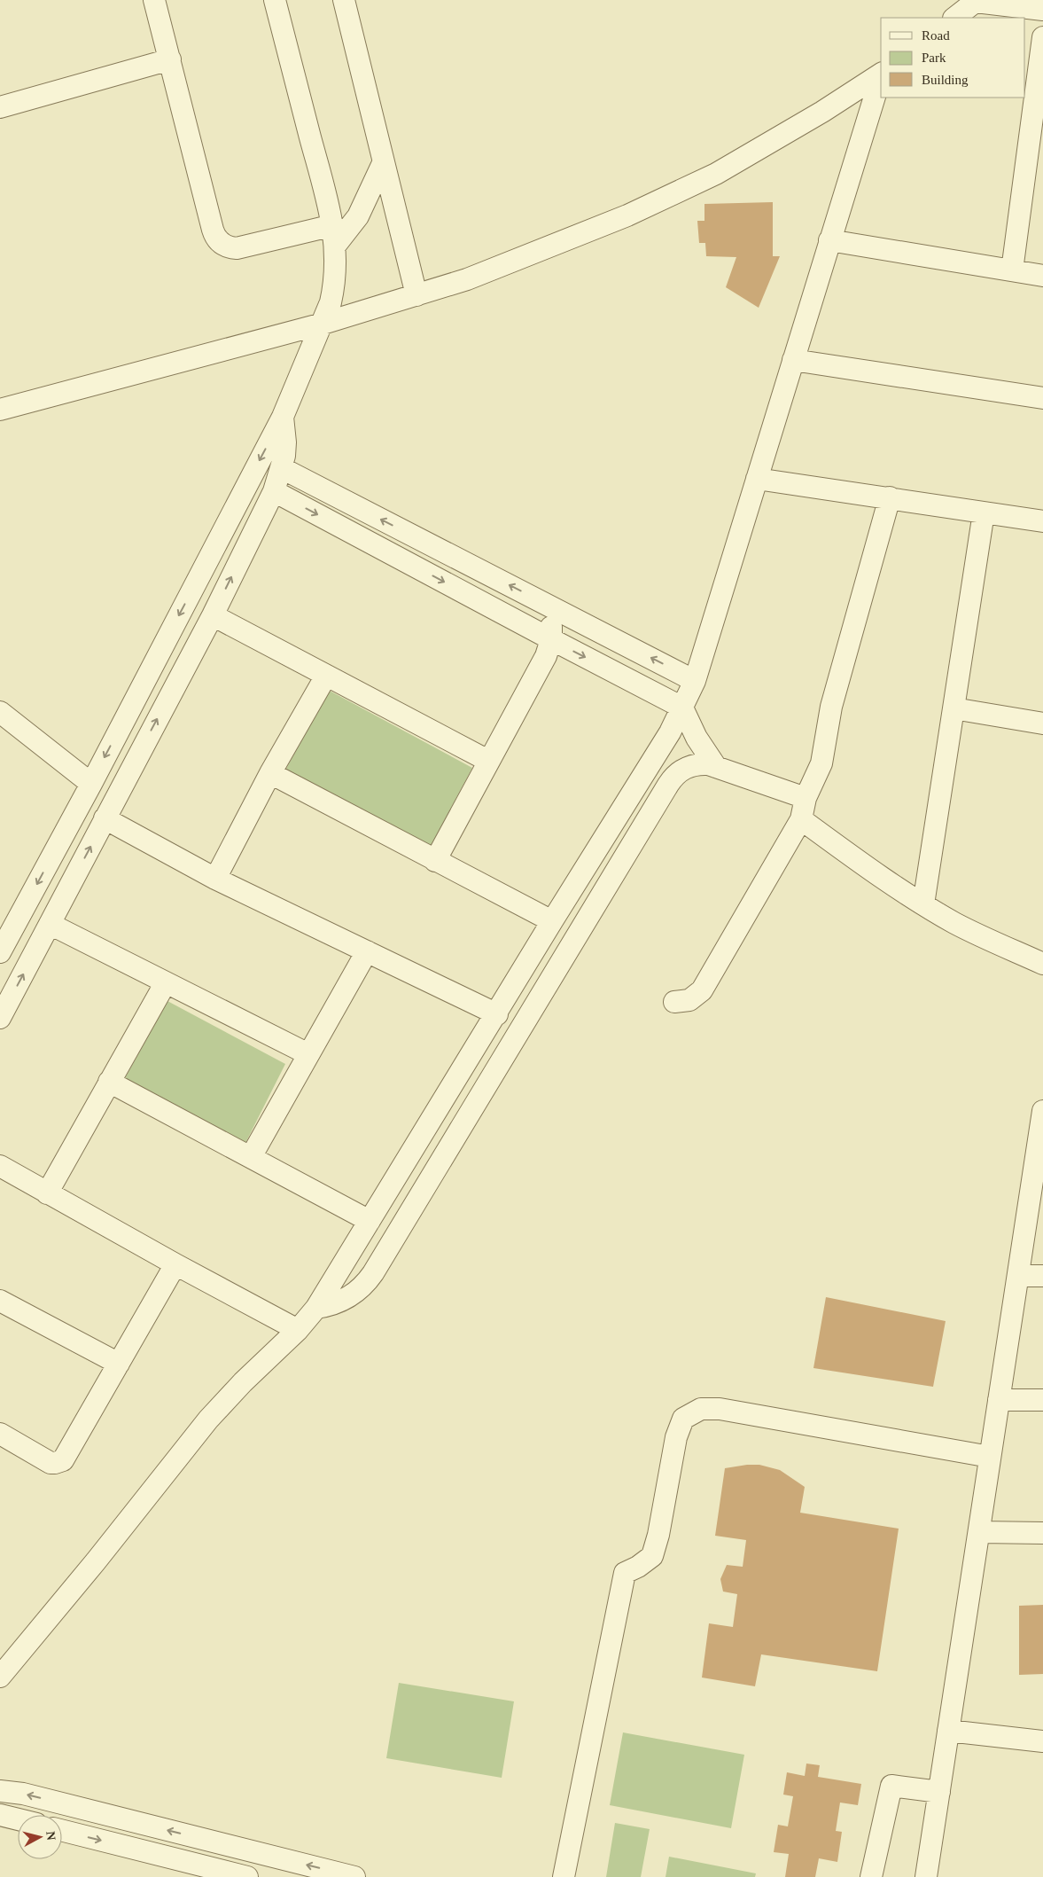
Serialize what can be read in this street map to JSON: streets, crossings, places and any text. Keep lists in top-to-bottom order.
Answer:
{
  "legend": ["Road", "Park", "Building"],
  "north": "right"
}
